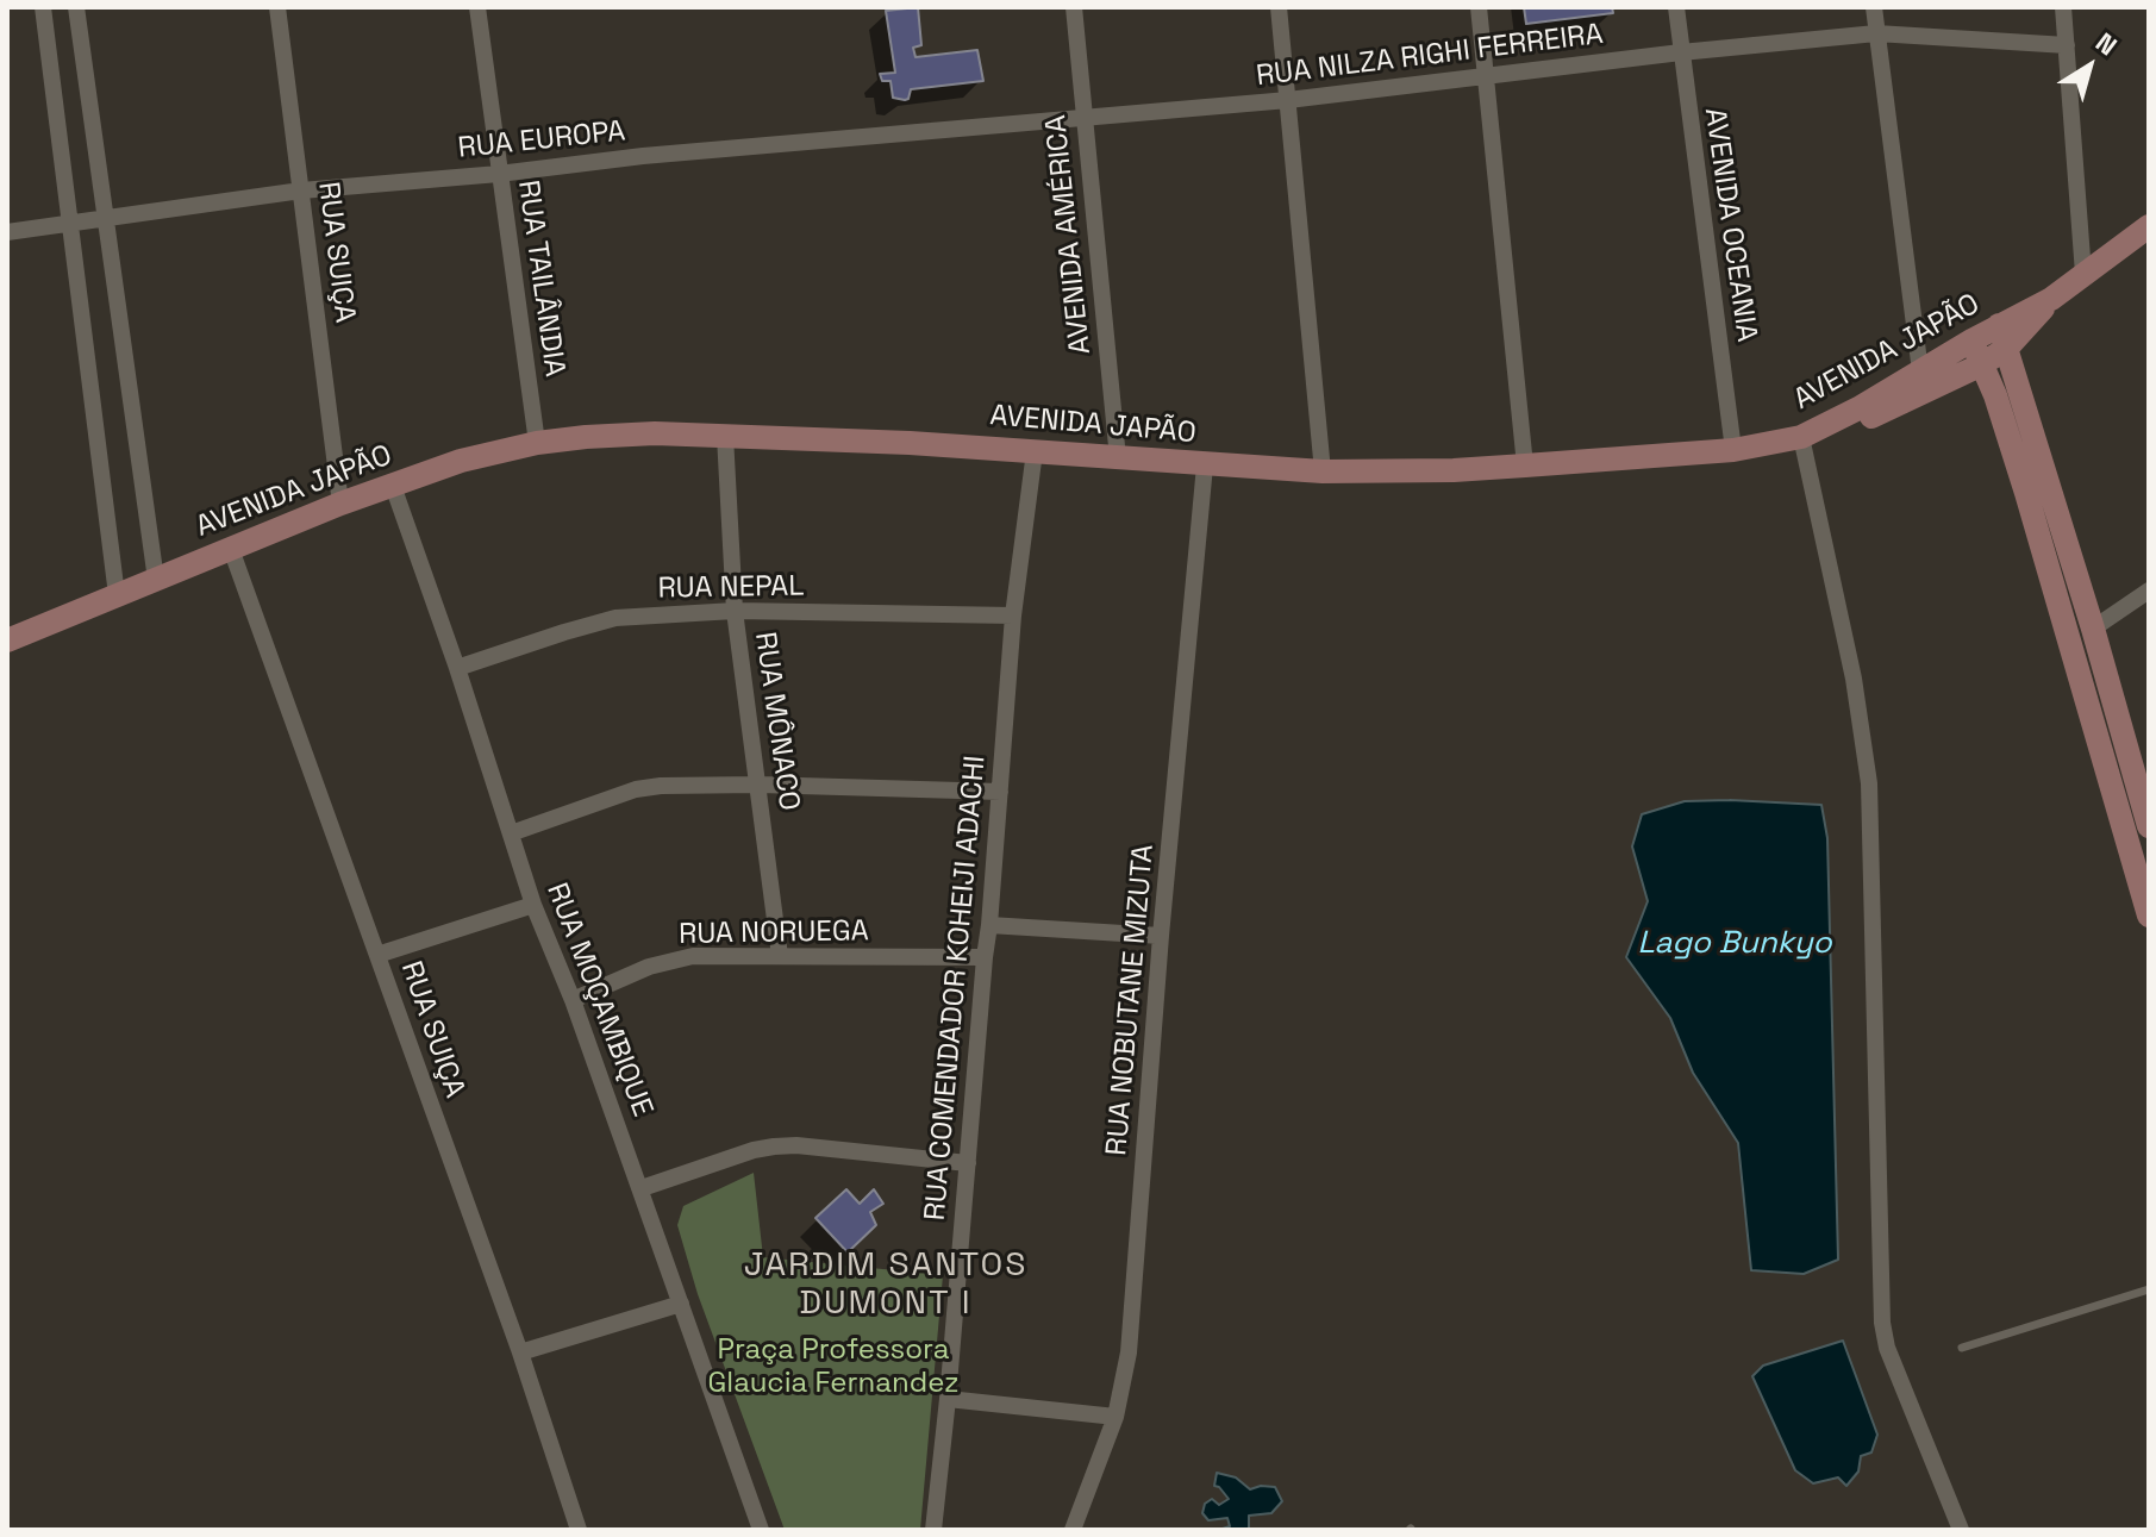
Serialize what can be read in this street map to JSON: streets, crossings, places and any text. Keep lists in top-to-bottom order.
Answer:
{
  "streets": {
    "main road": ["AVENIDA JAPÃO"],
    "street": [
      "RUA NILZA RIGHI FERREIRA",
      "RUA EUROPA",
      "AVENIDA OCEANIA",
      "AVENIDA AMÉRICA",
      "RUA SUIÇA",
      "RUA TAILÂNDIA",
      "RUA NEPAL",
      "RUA MÔNACO",
      "RUA NORUEGA",
      "RUA COMENDADOR KOHEIJI ADACHI",
      "RUA MOÇAMBIQUE",
      "RUA NOBUTANE MIZUTA"
    ]
  },
  "crossings": [
    ["RUA NILZA RIGHI FERREIRA", "RUA EUROPA"],
    ["RUA NILZA RIGHI FERREIRA", "AVENIDA OCEANIA"],
    ["RUA NILZA RIGHI FERREIRA", "AVENIDA AMÉRICA"],
    ["RUA EUROPA", "AVENIDA AMÉRICA"],
    ["RUA EUROPA", "RUA SUIÇA"],
    ["RUA EUROPA", "RUA TAILÂNDIA"],
    ["AVENIDA OCEANIA", "AVENIDA JAPÃO"],
    ["AVENIDA AMÉRICA", "AVENIDA JAPÃO"],
    ["RUA SUIÇA", "AVENIDA JAPÃO"],
    ["RUA TAILÂNDIA", "AVENIDA JAPÃO"],
    ["AVENIDA JAPÃO", "RUA MÔNACO"],
    ["AVENIDA JAPÃO", "RUA COMENDADOR KOHEIJI ADACHI"],
    ["AVENIDA JAPÃO", "RUA MOÇAMBIQUE"],
    ["AVENIDA JAPÃO", "RUA NOBUTANE MIZUTA"],
    ["RUA NEPAL", "RUA MÔNACO"],
    ["RUA NEPAL", "RUA COMENDADOR KOHEIJI ADACHI"],
    ["RUA NEPAL", "RUA MOÇAMBIQUE"],
    ["RUA MÔNACO", "RUA NORUEGA"],
    ["RUA NORUEGA", "RUA COMENDADOR KOHEIJI ADACHI"],
    ["RUA NORUEGA", "RUA MOÇAMBIQUE"]
  ],
  "districts": ["JARDIM SANTOS DUMONT I"],
  "water": ["Lago Bunkyo"],
  "parks": ["Praça Professora Glaucia Fernandez"],
  "north": "top right"
}
